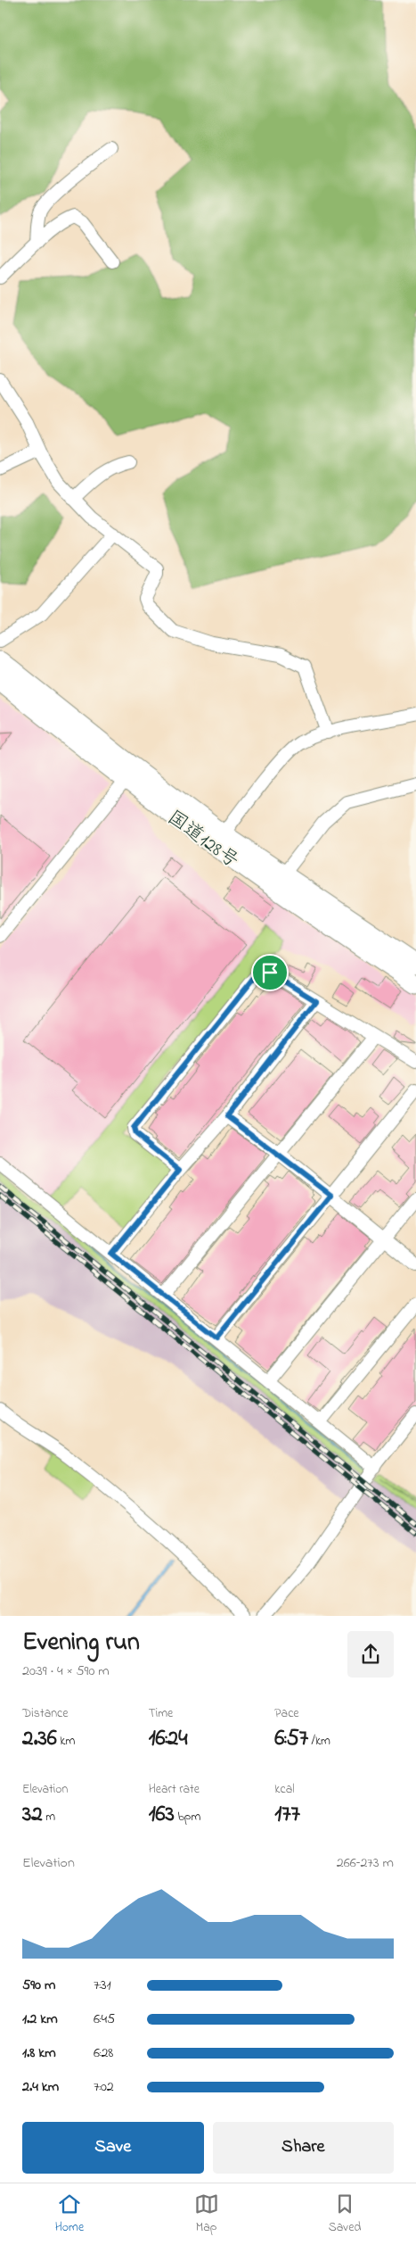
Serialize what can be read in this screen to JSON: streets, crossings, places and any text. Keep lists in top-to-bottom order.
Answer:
{
  "streets": {
    "highway": ["国道128号"]
  },
  "page": {
    "heading": ["Evening run", "20:39 · 4 × 590 m"],
    "stats": [
      ["Distance", "2.36 km"],
      ["Time", "16:24"],
      ["Pace", "6:57 /km"],
      ["Elevation", "32 m"],
      ["Heart rate", "163 bpm"],
      ["kcal", "177"]
    ],
    "chart": ["Elevation", "266–273 m"],
    "list": [
      {
        "name": "590 m",
        "note": "7:31"
      },
      {
        "name": "1.2 km",
        "note": "6:45"
      },
      {
        "name": "1.8 km",
        "note": "6:28"
      },
      {
        "name": "2.4 km",
        "note": "7:02"
      }
    ],
    "buttons": ["Save", "Share"],
    "tabs": ["Home", "Map", "Saved"]
  }
}
